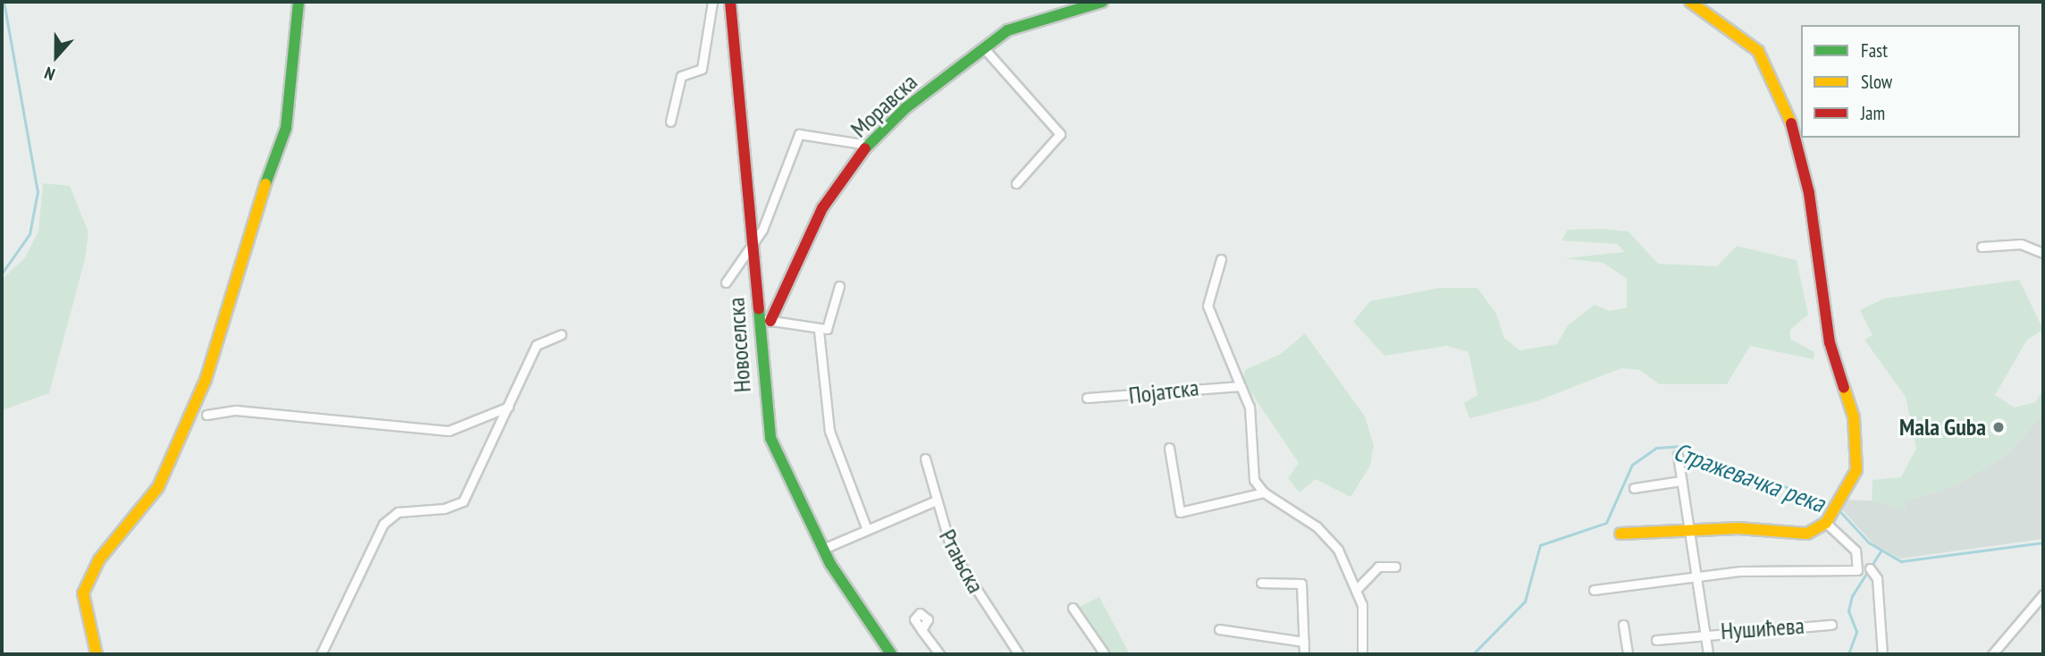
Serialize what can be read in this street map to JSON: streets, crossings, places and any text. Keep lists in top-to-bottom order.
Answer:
{
  "streets": {
    "street": [
      "Моравска",
      "Новоселска",
      "Појатска",
      "Ртањска",
      "Нушићева"
    ]
  },
  "water": ["Стражевачка река"],
  "places": ["Mala Guba"],
  "legend": ["Fast", "Slow", "Jam"],
  "north": "bottom"
}
